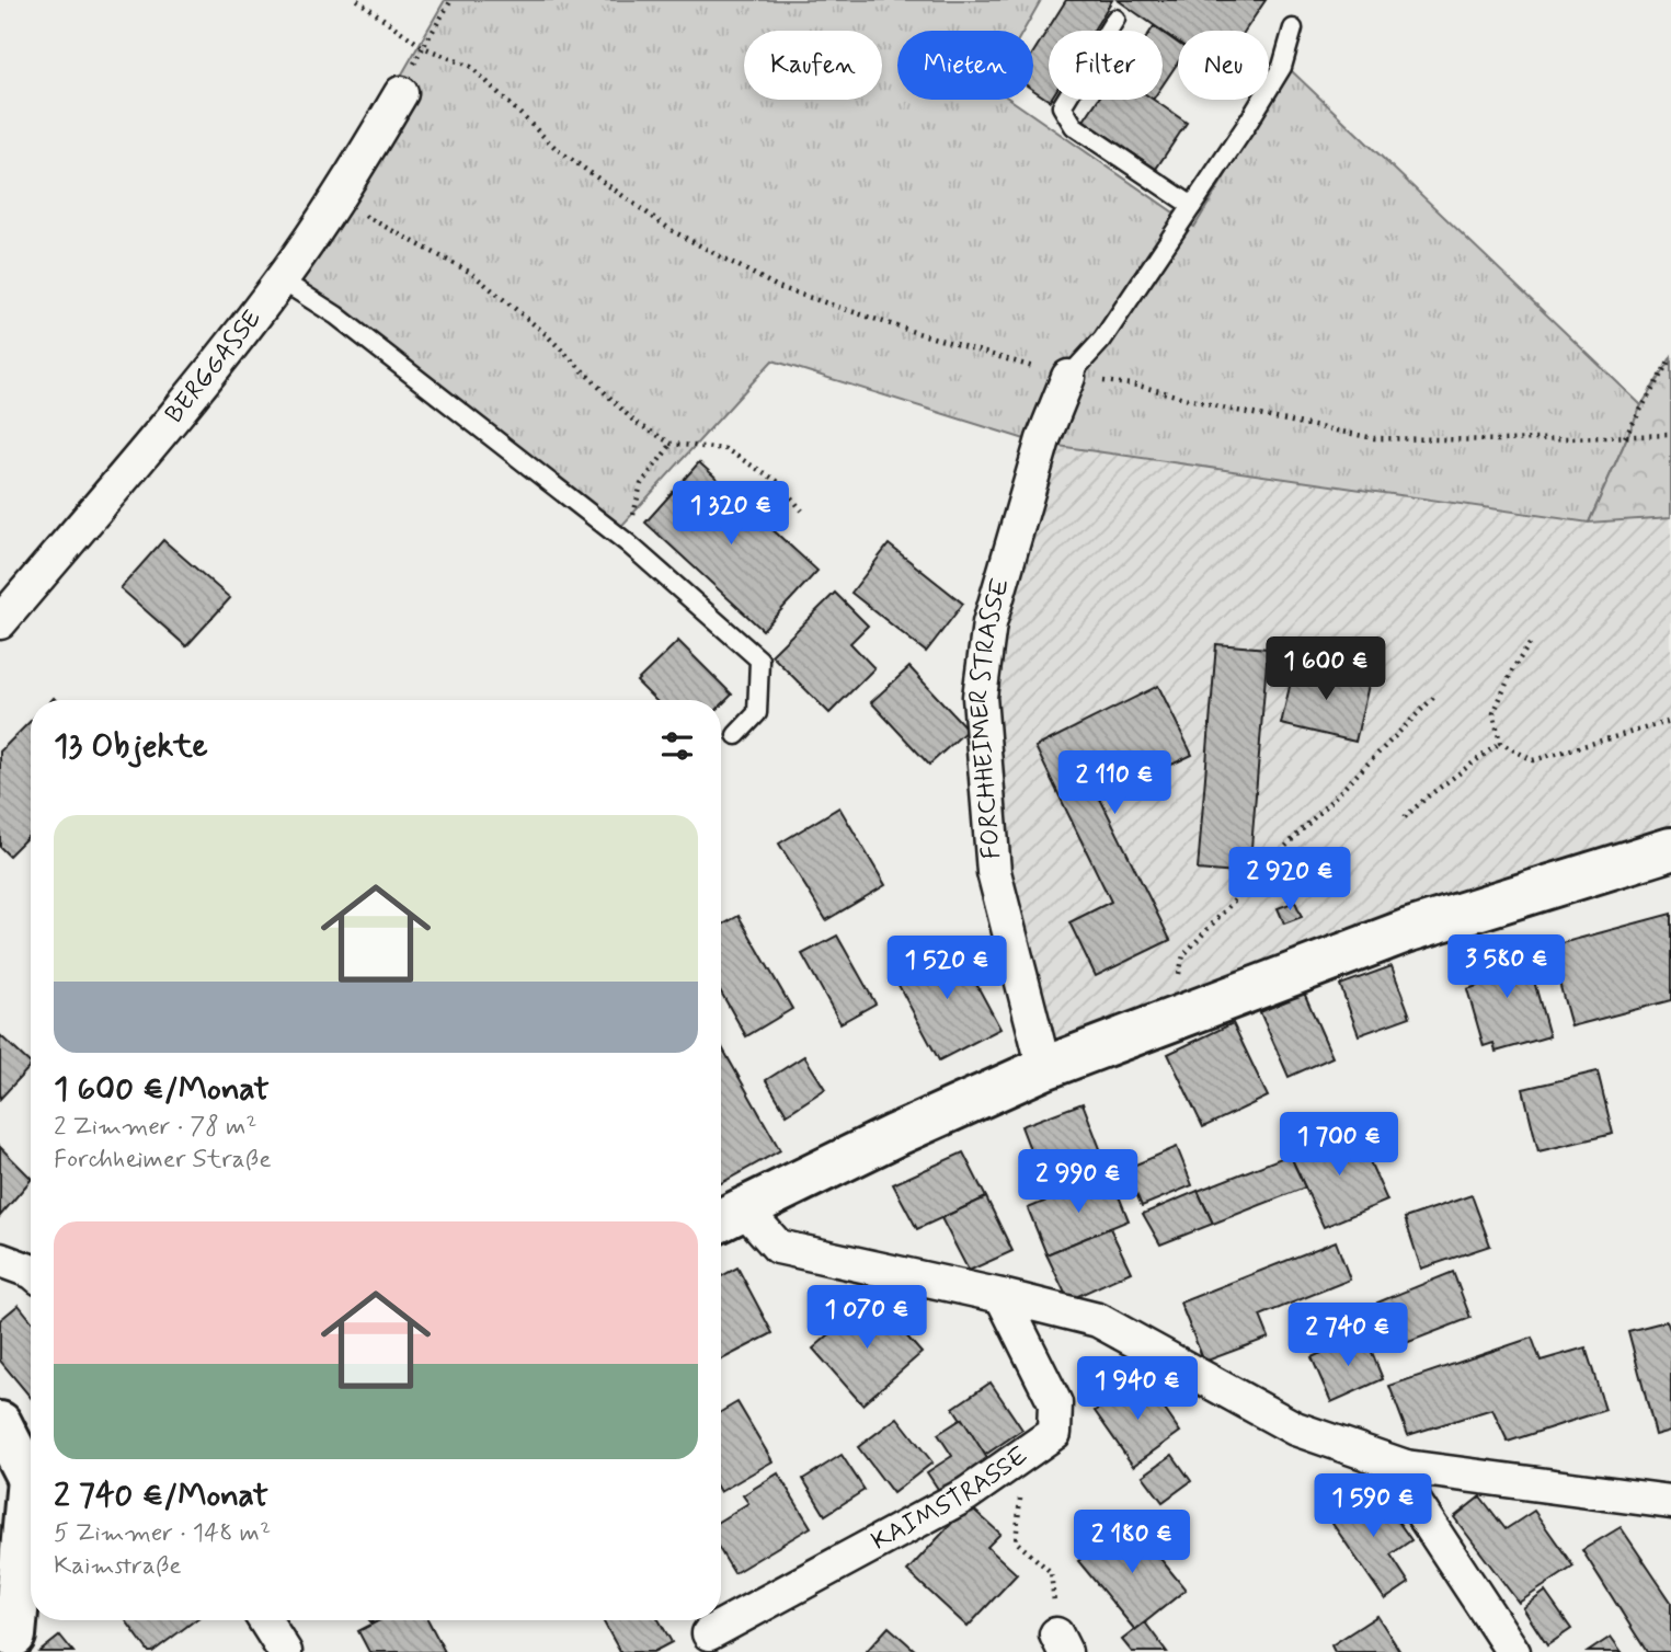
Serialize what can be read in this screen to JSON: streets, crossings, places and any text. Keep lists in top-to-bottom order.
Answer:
{
  "streets": {
    "street": ["BERGGASSE", "FORCHHEIMER STRASSE", "KAIMSTRASSE"]
  },
  "page": {
    "chip": [
      "Kaufen",
      "Mieten",
      "Filter",
      "Neu"
    ],
    "price": [
      "1 320 €",
      "1 600 €",
      "2 110 €",
      "2 920 €",
      "3 580 €",
      "1 520 €",
      "1 700 €",
      "2 990 €",
      "1 070 €",
      "2 740 €",
      "1 940 €",
      "1 590 €",
      "2 180 €"
    ],
    "heading": "13 Objekte",
    "list": [
      {
        "name": "1 600 €/Monat",
        "note": "2 Zimmer · 78 m² · Forchheimer Straße"
      },
      {
        "name": "2 740 €/Monat",
        "note": "5 Zimmer · 148 m² · Kaimstraße"
      }
    ]
  }
}
